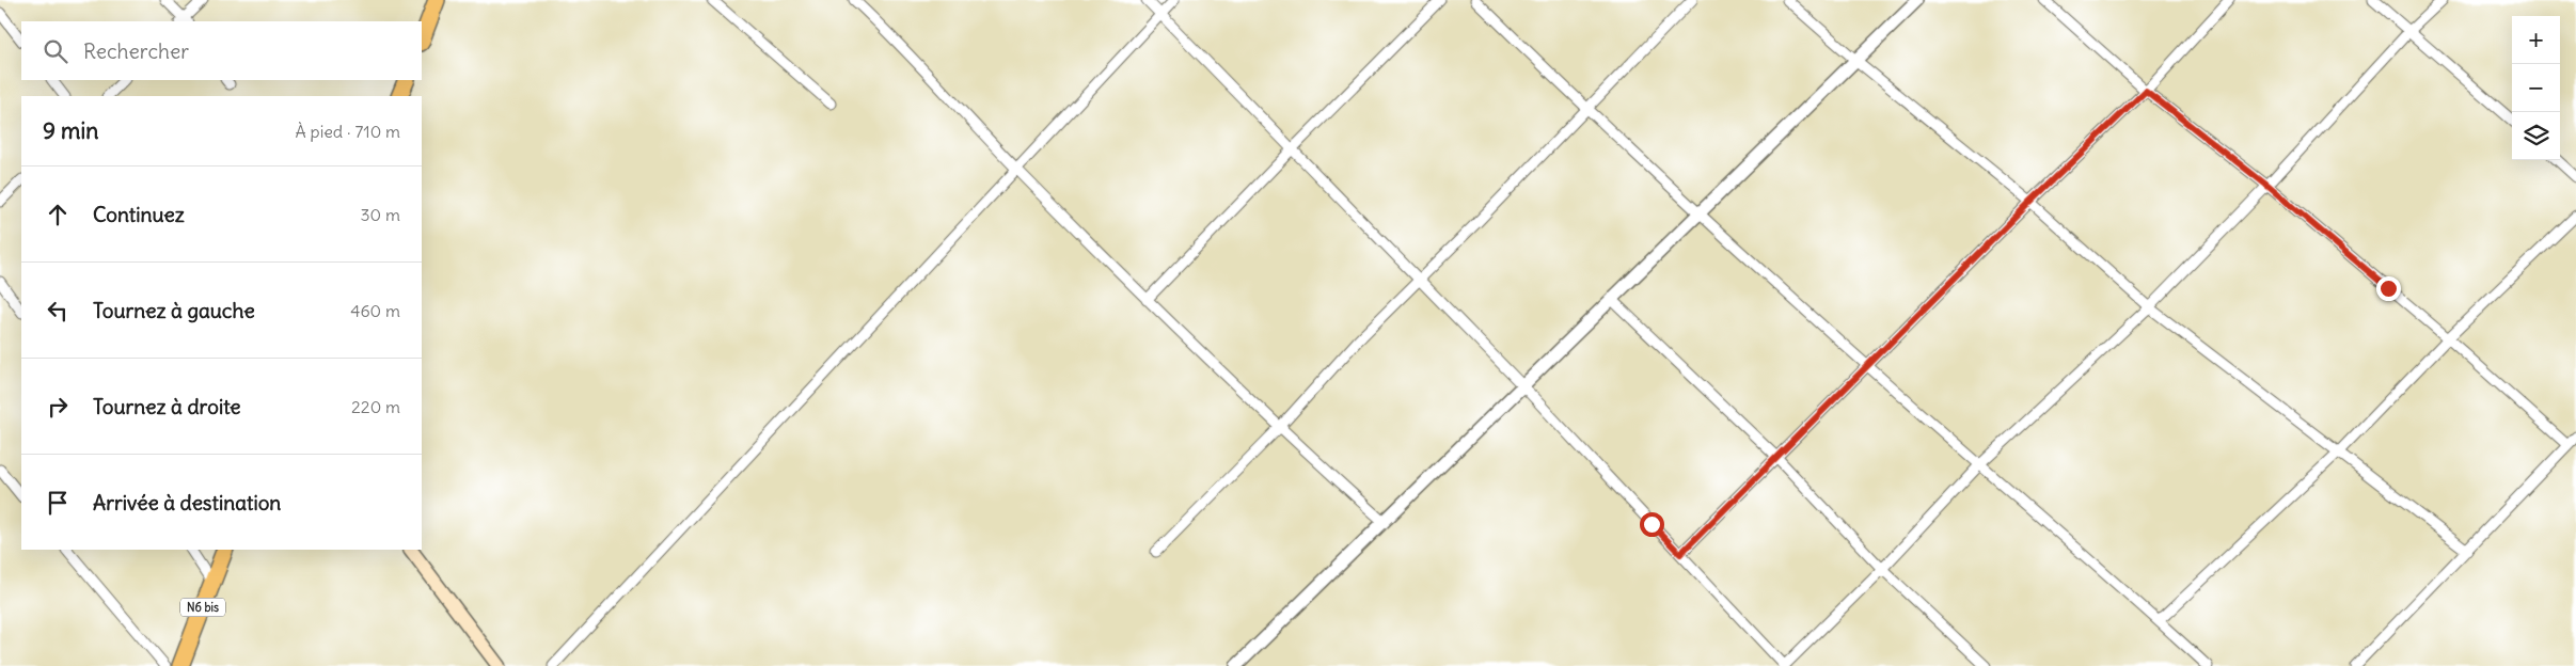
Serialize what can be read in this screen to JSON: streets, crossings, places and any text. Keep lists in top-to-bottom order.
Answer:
{
  "streets": {
    "highway": ["N6 bis"]
  },
  "page": {
    "map_buttons": ["+", "−"],
    "search": "Rechercher",
    "heading": ["9 min", "À pied · 710 m"],
    "list": [
      ["Continuez", "30 m"],
      ["Tournez à gauche", "460 m"],
      ["Tournez à droite", "220 m"],
      "Arrivée à destination"
    ]
  }
}
